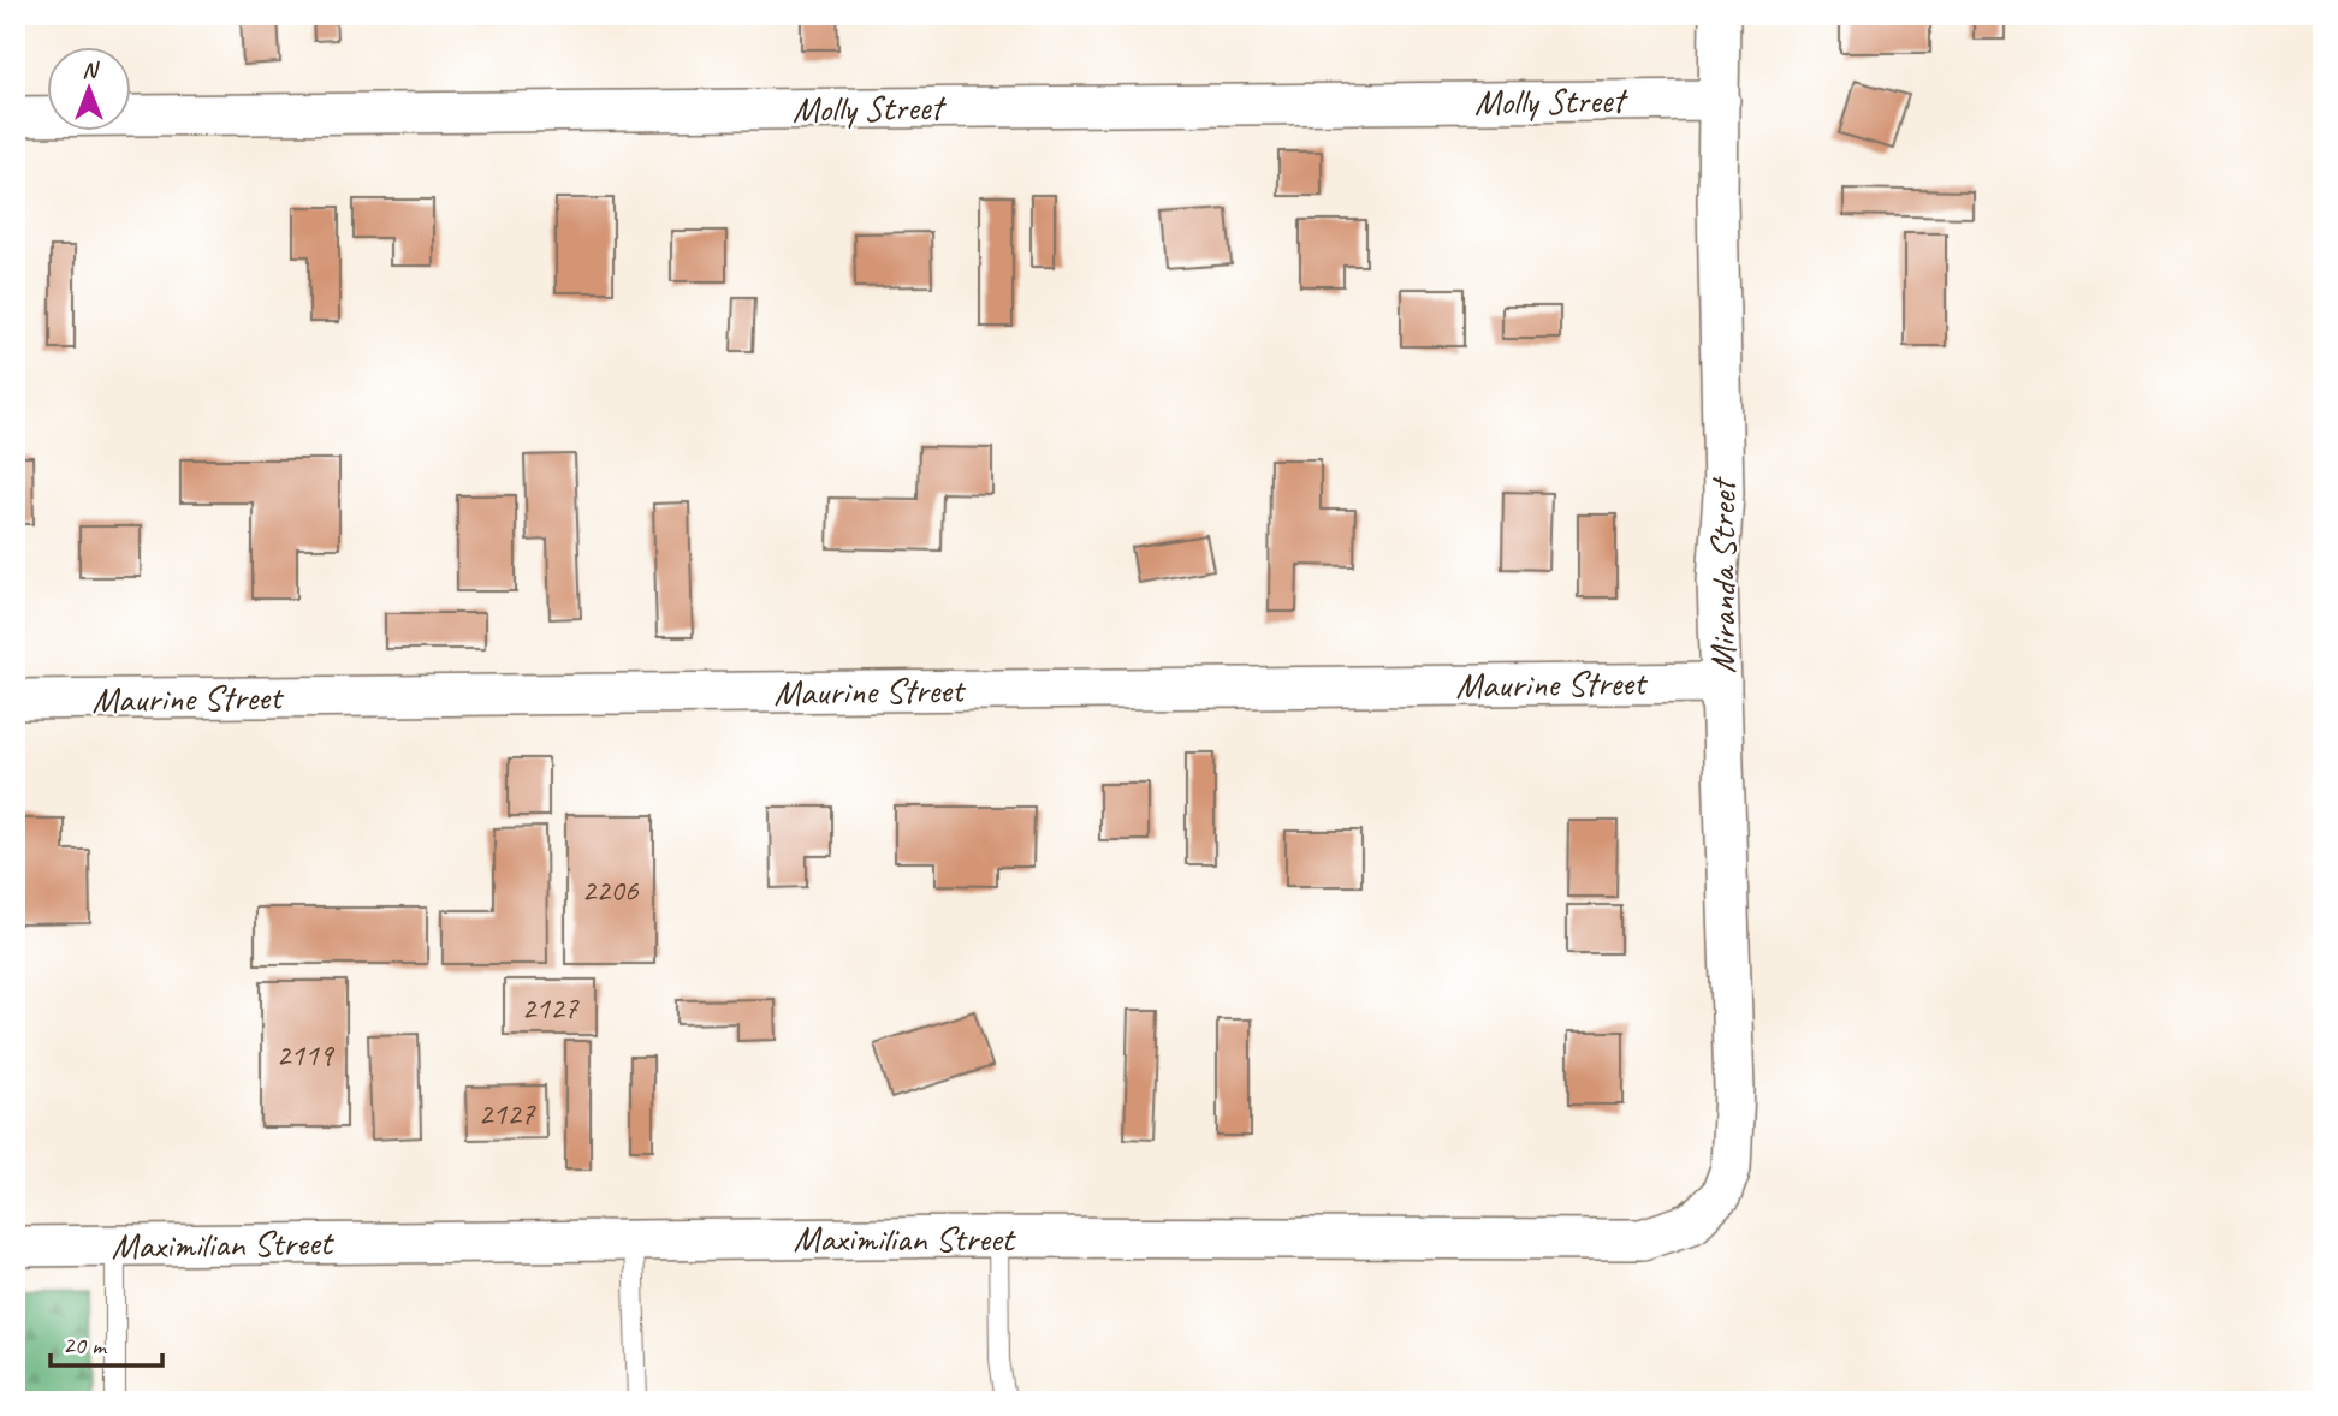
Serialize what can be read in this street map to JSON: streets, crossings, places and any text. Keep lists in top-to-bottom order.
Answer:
{
  "streets": {
    "street": [
      "Molly Street",
      "Miranda Street",
      "Maurine Street",
      "Maximilian Street"
    ]
  },
  "crossings": [
    ["Molly Street", "Miranda Street"],
    ["Miranda Street", "Maurine Street"],
    ["Miranda Street", "Maximilian Street"]
  ],
  "house_numbers": [
    "2206",
    "2127",
    "2119",
    "2127"
  ],
  "scale_bar": "20 m",
  "north": "top"
}
